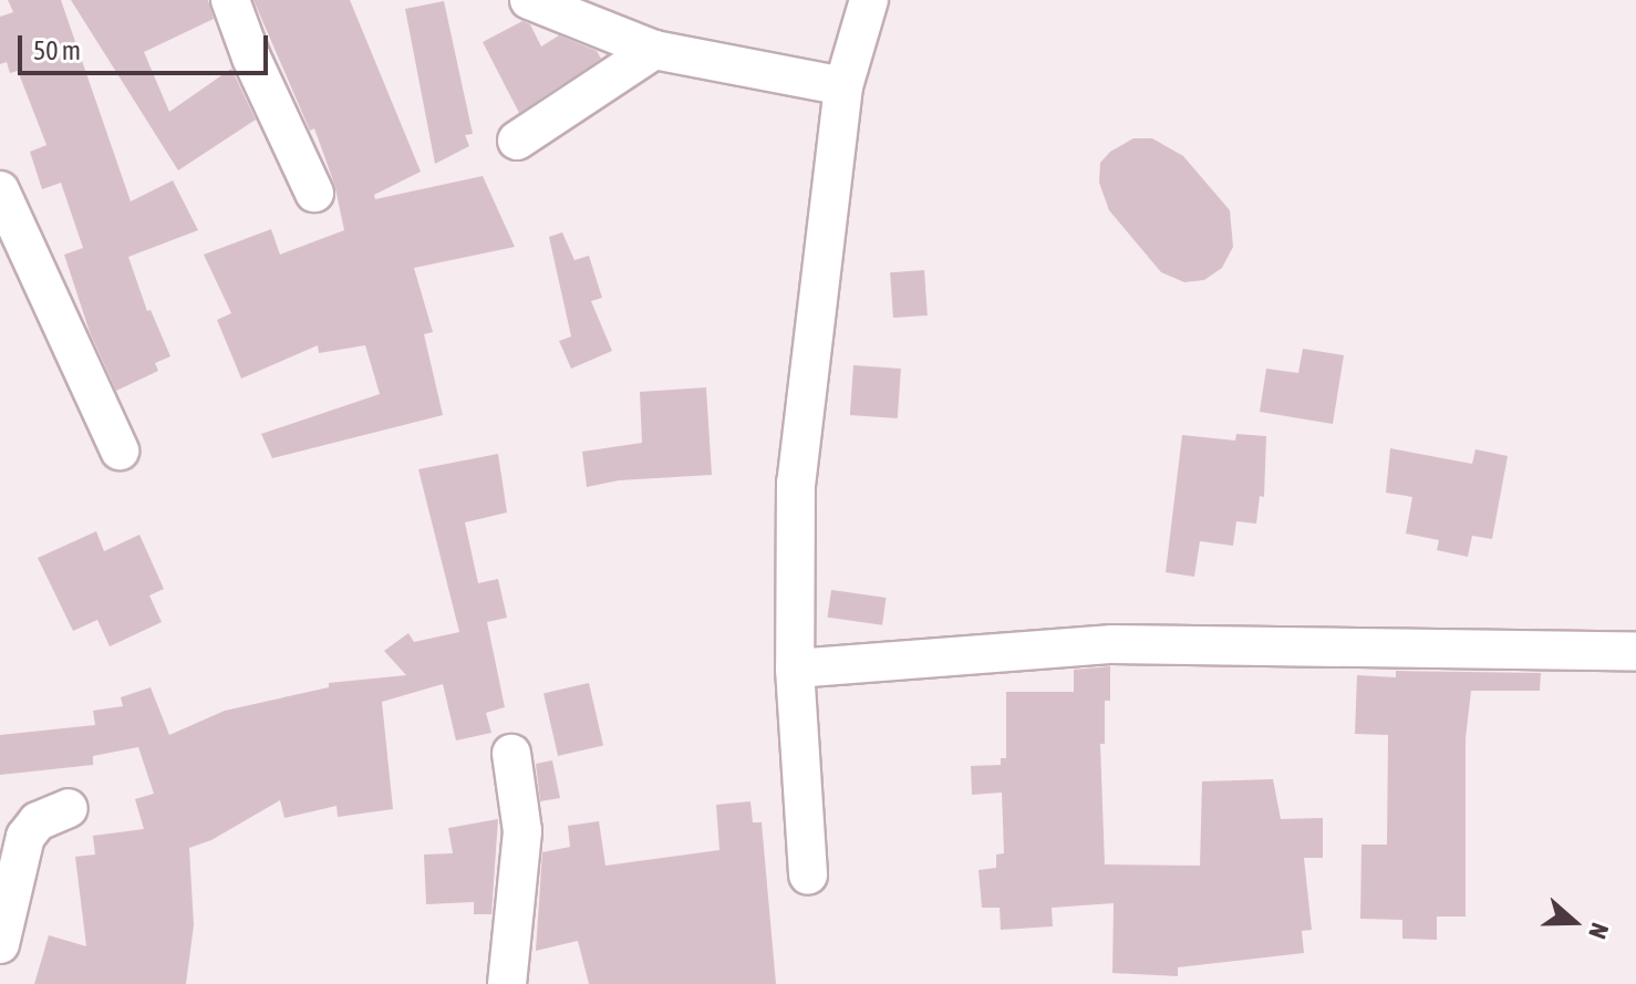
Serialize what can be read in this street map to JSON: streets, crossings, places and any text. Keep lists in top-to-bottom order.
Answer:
{
  "scale_bar": "50 m",
  "north": "right"
}
